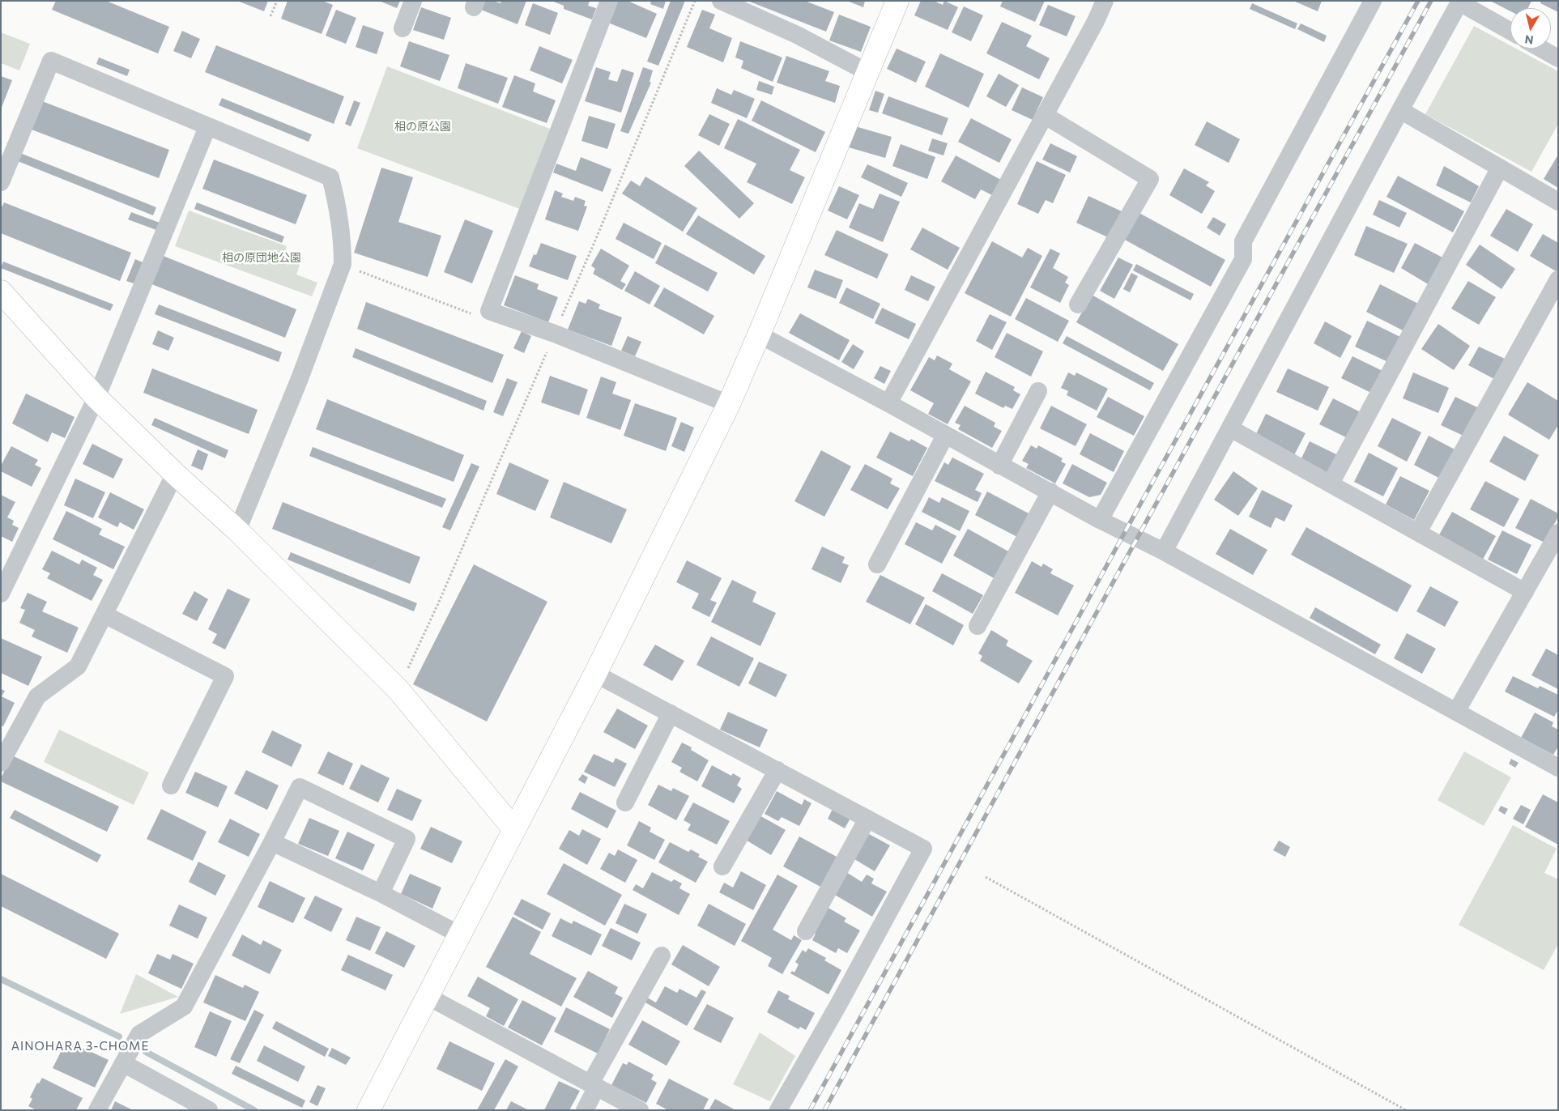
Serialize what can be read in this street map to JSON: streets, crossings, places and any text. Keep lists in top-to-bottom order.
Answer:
{
  "districts": ["AINOHARA 3-CHOME"],
  "parks": ["相の原公園", "相の原団地公園"],
  "north": "bottom"
}
